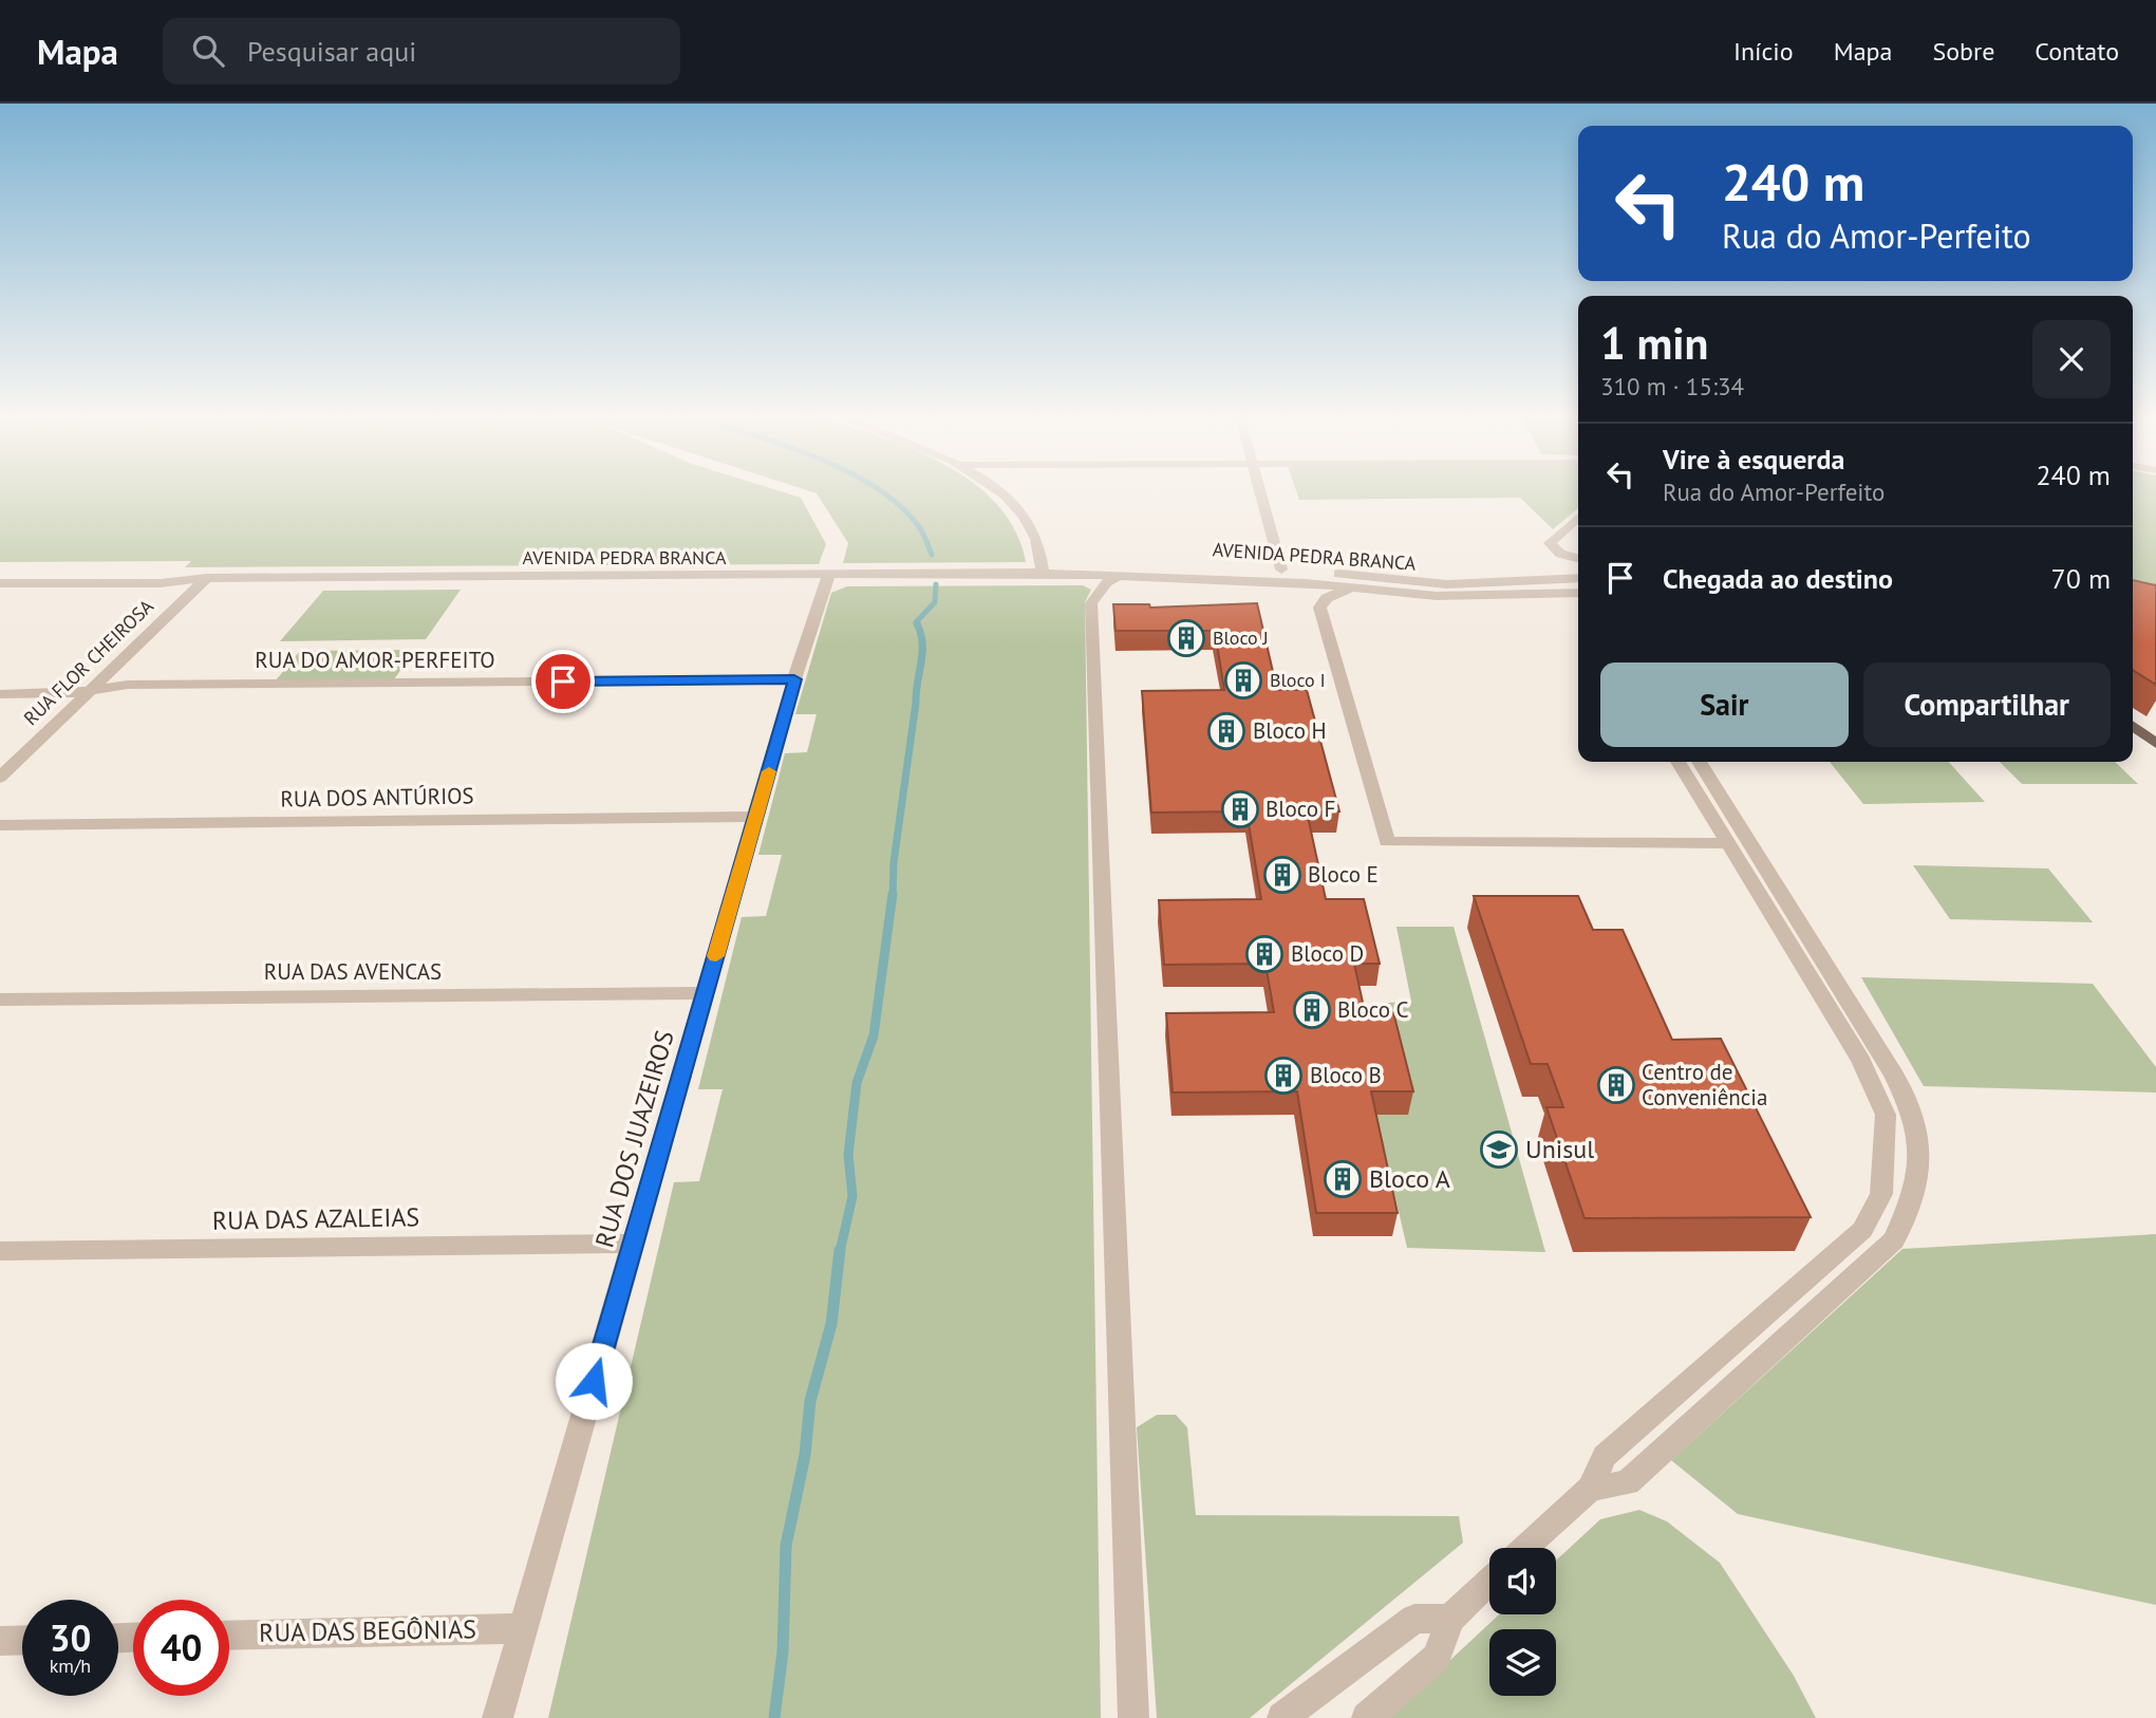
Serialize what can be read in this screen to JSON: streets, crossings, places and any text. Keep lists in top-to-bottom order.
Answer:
{
  "streets": {
    "street": [
      "AVENIDA PEDRA BRANCA",
      "RUA DO AMOR-PERFEITO",
      "RUA FLOR CHEIROSA",
      "RUA DOS ANTÚRIOS",
      "RUA DAS AVENCAS",
      "RUA DOS JUAZEIROS",
      "RUA DAS AZALEIAS",
      "RUA DAS BEGÔNIAS"
    ]
  },
  "crossings": [
    ["AVENIDA PEDRA BRANCA", "RUA FLOR CHEIROSA"],
    ["AVENIDA PEDRA BRANCA", "RUA DOS JUAZEIROS"],
    ["RUA DO AMOR-PERFEITO", "RUA FLOR CHEIROSA"],
    ["RUA DO AMOR-PERFEITO", "RUA DOS JUAZEIROS"],
    ["RUA DOS ANTÚRIOS", "RUA DOS JUAZEIROS"],
    ["RUA DAS AVENCAS", "RUA DOS JUAZEIROS"],
    ["RUA DOS JUAZEIROS", "RUA DAS AZALEIAS"],
    ["RUA DOS JUAZEIROS", "RUA DAS BEGÔNIAS"]
  ],
  "places": {
    "building": [
      "Bloco J",
      "Bloco I",
      "Bloco H",
      "Bloco F",
      "Bloco E",
      "Bloco D",
      "Bloco C",
      "Bloco B",
      "Centro de Conveniência",
      "Bloco A"
    ],
    "school or university": ["Unisul"]
  },
  "page": {
    "header": "Mapa",
    "search": "Pesquisar aqui",
    "nav": [
      "Início",
      "Mapa",
      "Sobre",
      "Contato"
    ],
    "turn": ["240 m", "Rua do Amor-Perfeito"],
    "heading": ["1 min", "310 m · 15:34"],
    "list": [
      {
        "name": "Vire à esquerda",
        "note": "Rua do Amor-Perfeito",
        "value": "240 m"
      },
      {
        "name": "Chegada ao destino",
        "value": "70 m"
      }
    ],
    "buttons": ["Sair", "Compartilhar"],
    "speed": "30 km/h",
    "limit": "40"
  }
}
